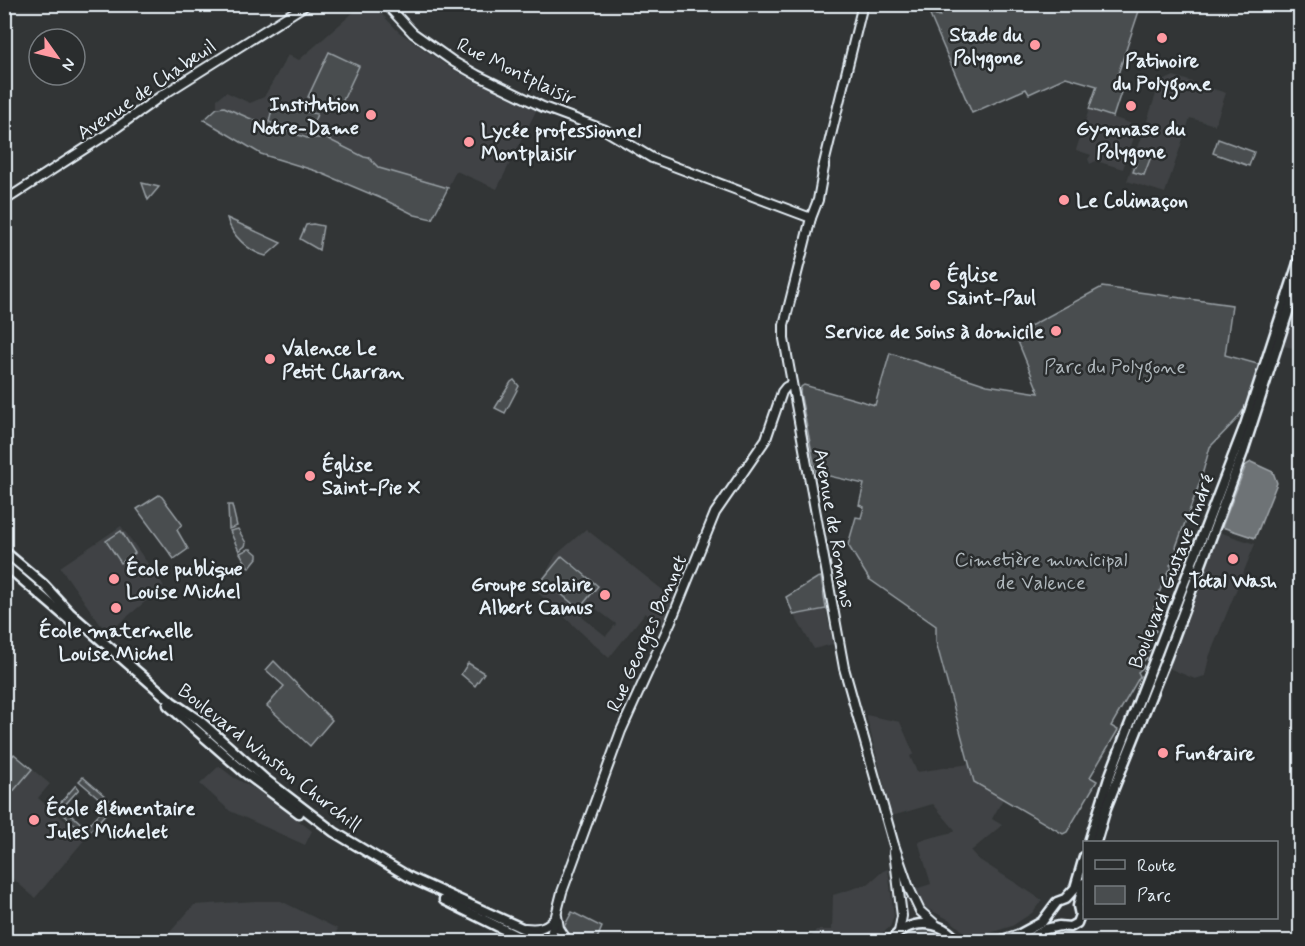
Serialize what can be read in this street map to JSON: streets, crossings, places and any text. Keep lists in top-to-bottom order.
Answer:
{
  "streets": {
    "main road": [
      "Rue Montplaisir",
      "Avenue de Chabeuil",
      "Avenue de Romans",
      "Boulevard Gustave André",
      "Rue Georges Bonnet",
      "Boulevard Winston Churchill"
    ]
  },
  "crossings": [
    ["Rue Montplaisir", "Avenue de Romans"],
    ["Avenue de Romans", "Rue Georges Bonnet"],
    ["Rue Georges Bonnet", "Boulevard Winston Churchill"]
  ],
  "parks": ["Parc du Polygone", "Cimetière municipal de Valence"],
  "places": [
    "Patinoire du Polygone",
    "Stade du Polygone",
    "Gymnase du Polygone",
    "Institution Notre-Dame",
    "Lycée professionnel Montplaisir",
    "Le Colimaçon",
    "Église Saint-Paul",
    "Service de soins à domicile",
    "Valence Le Petit Charran",
    "Église Saint-Pie X",
    "Total Wash",
    "École publique Louise Michel",
    "Groupe scolaire Albert Camus",
    "École maternelle Louise Michel",
    "Funéraire",
    "École élémentaire Jules Michelet"
  ],
  "legend": ["Route", "Parc"],
  "north": "bottom right"
}
